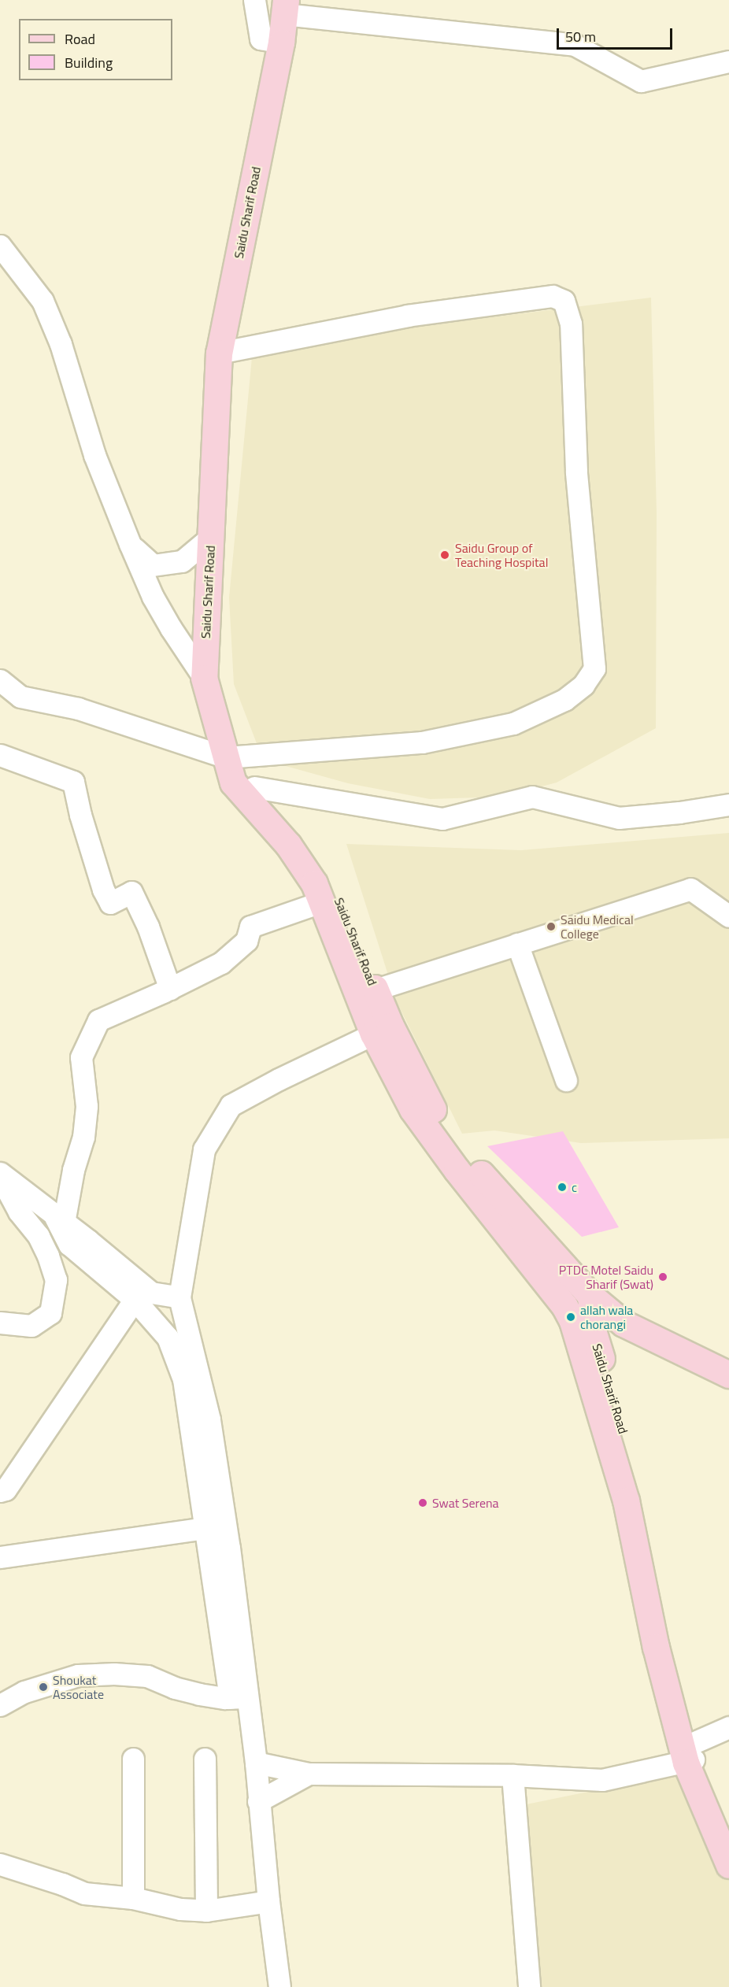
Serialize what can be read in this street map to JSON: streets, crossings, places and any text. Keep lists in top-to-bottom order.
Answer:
{
  "streets": {
    "main road": ["Saidu Sharif Road"]
  },
  "places": [
    "Saidu Group of Teaching Hospital",
    "Saidu Medical College",
    "c",
    "PTDC Motel Saidu Sharif (Swat)",
    "allah wala chorangi",
    "Swat Serena",
    "Shoukat Associate"
  ],
  "legend": ["Road", "Building"],
  "scale_bar": "50 m"
}
